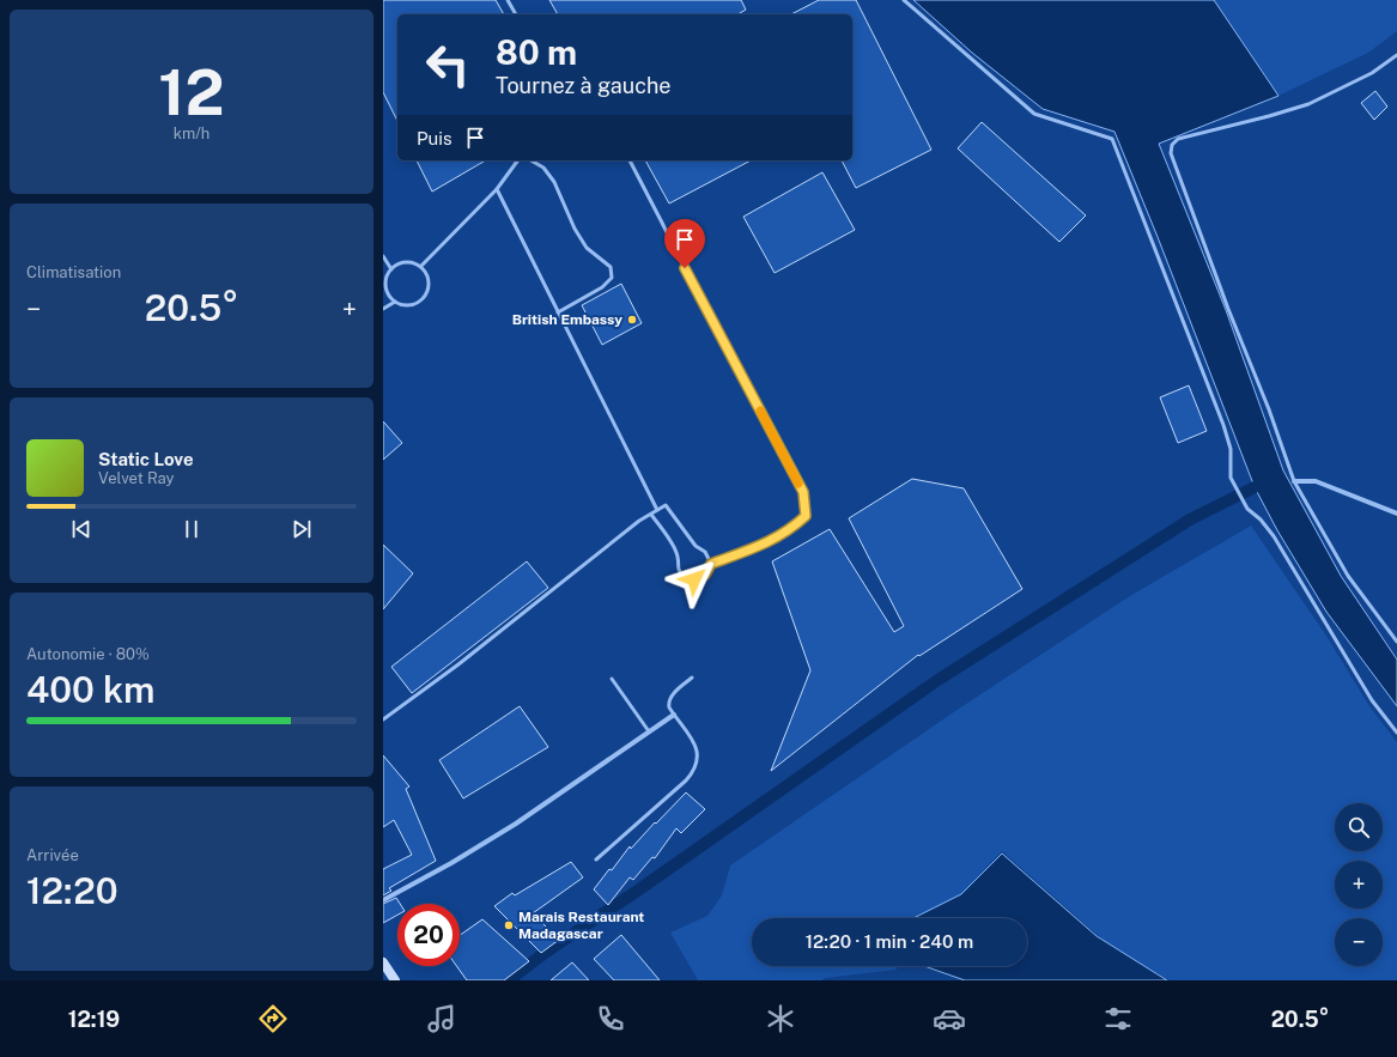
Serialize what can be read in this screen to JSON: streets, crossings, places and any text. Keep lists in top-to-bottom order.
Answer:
{
  "places": ["British Embassy", "Marais Restaurant Madagascar"],
  "page": {
    "tile": [
      ["12", "km/h"],
      "Climatisation",
      ["Autonomie · 80%", "400 km"],
      ["Arrivée", "12:20"]
    ],
    "turn": ["80 m", "Tournez à gauche"],
    "then": "Puis",
    "heat": ["−", "20.5°", "+"],
    "song": ["Static Love", "Velvet Ray"],
    "map_buttons": ["+", "−"],
    "limit": "20",
    "trip": "12:20 · 1 min · 240 m",
    "tabs": ["12:19", "20.5°"]
  }
}
